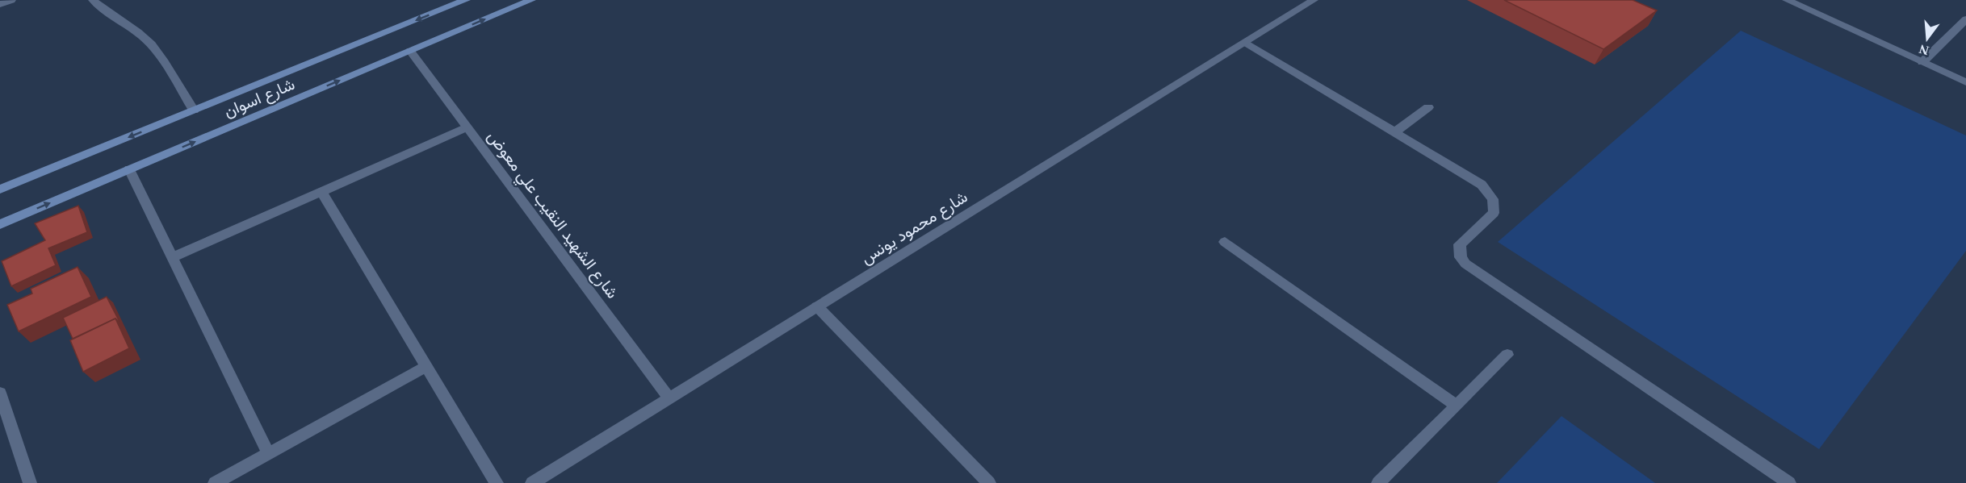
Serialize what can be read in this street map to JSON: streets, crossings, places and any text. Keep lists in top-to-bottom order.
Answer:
{
  "streets": {
    "street": ["شارع اسوان", "شارع الشهيد النقيب علي معوض", "شارع محمود يونس"]
  },
  "crossings": [
    ["شارع اسوان", "شارع الشهيد النقيب علي معوض"],
    ["شارع الشهيد النقيب علي معوض", "شارع محمود يونس"]
  ],
  "north": "bottom"
}
